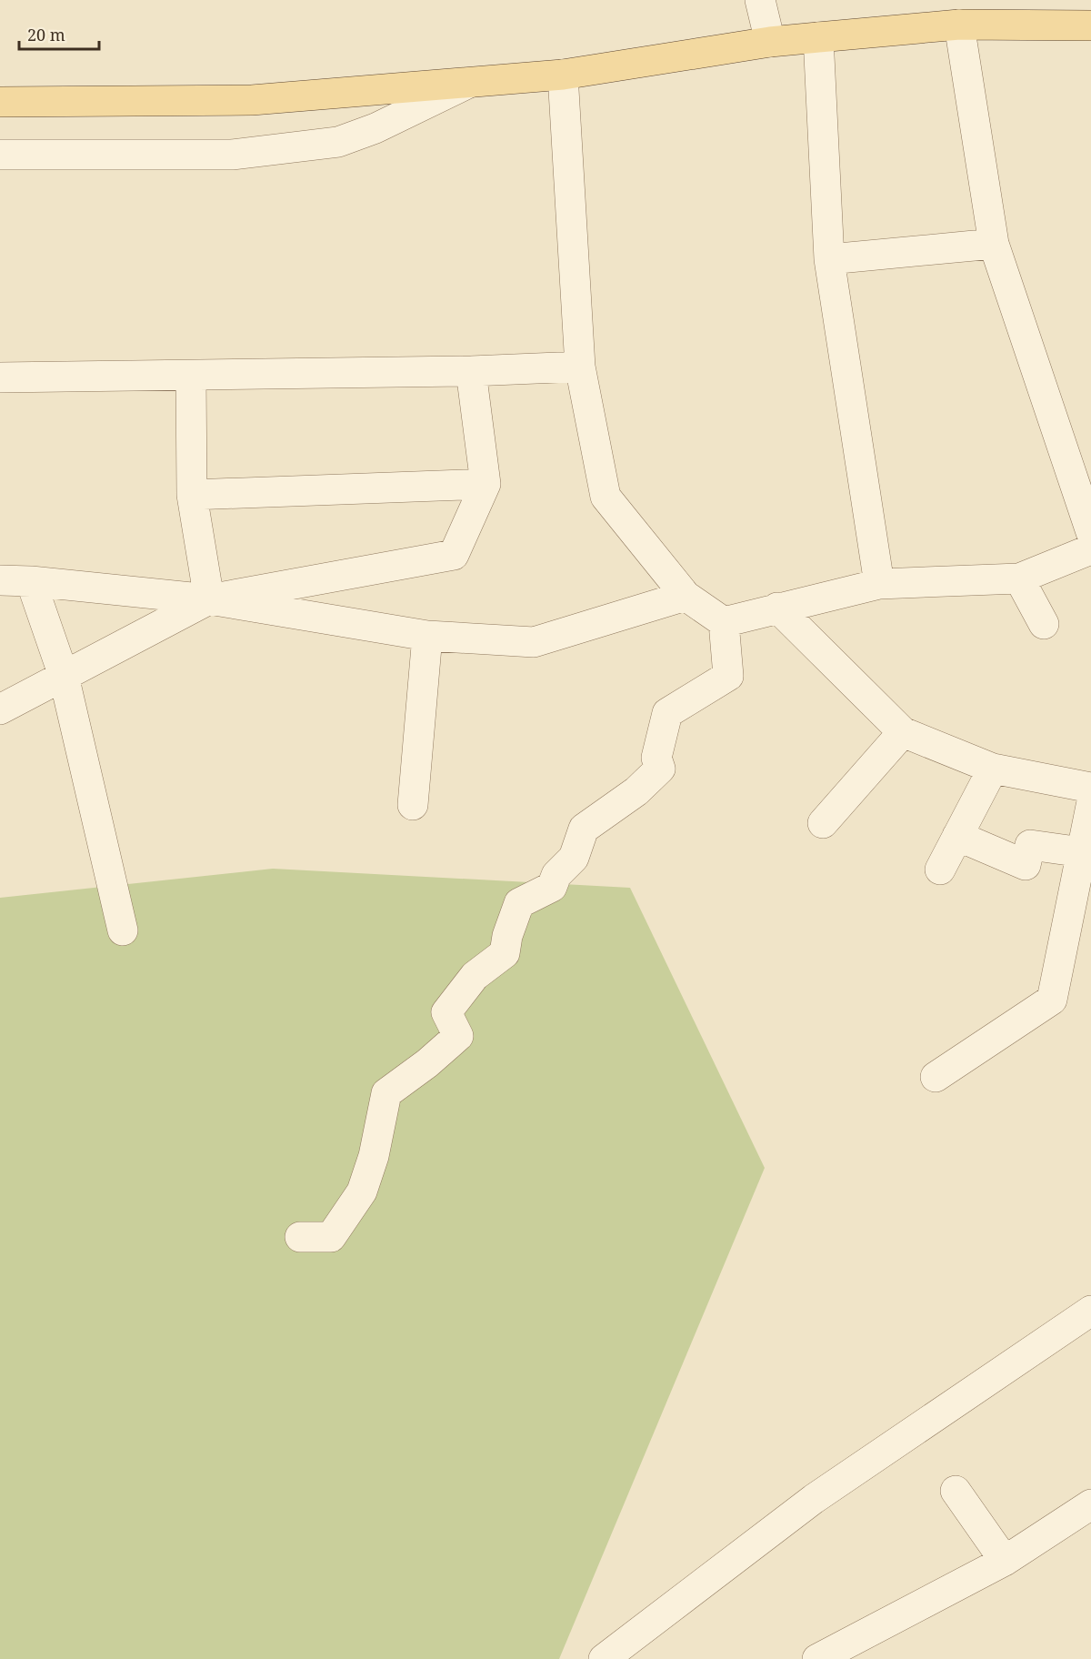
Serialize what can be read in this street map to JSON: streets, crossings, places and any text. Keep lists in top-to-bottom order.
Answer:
{
  "scale_bar": "20 m"
}
